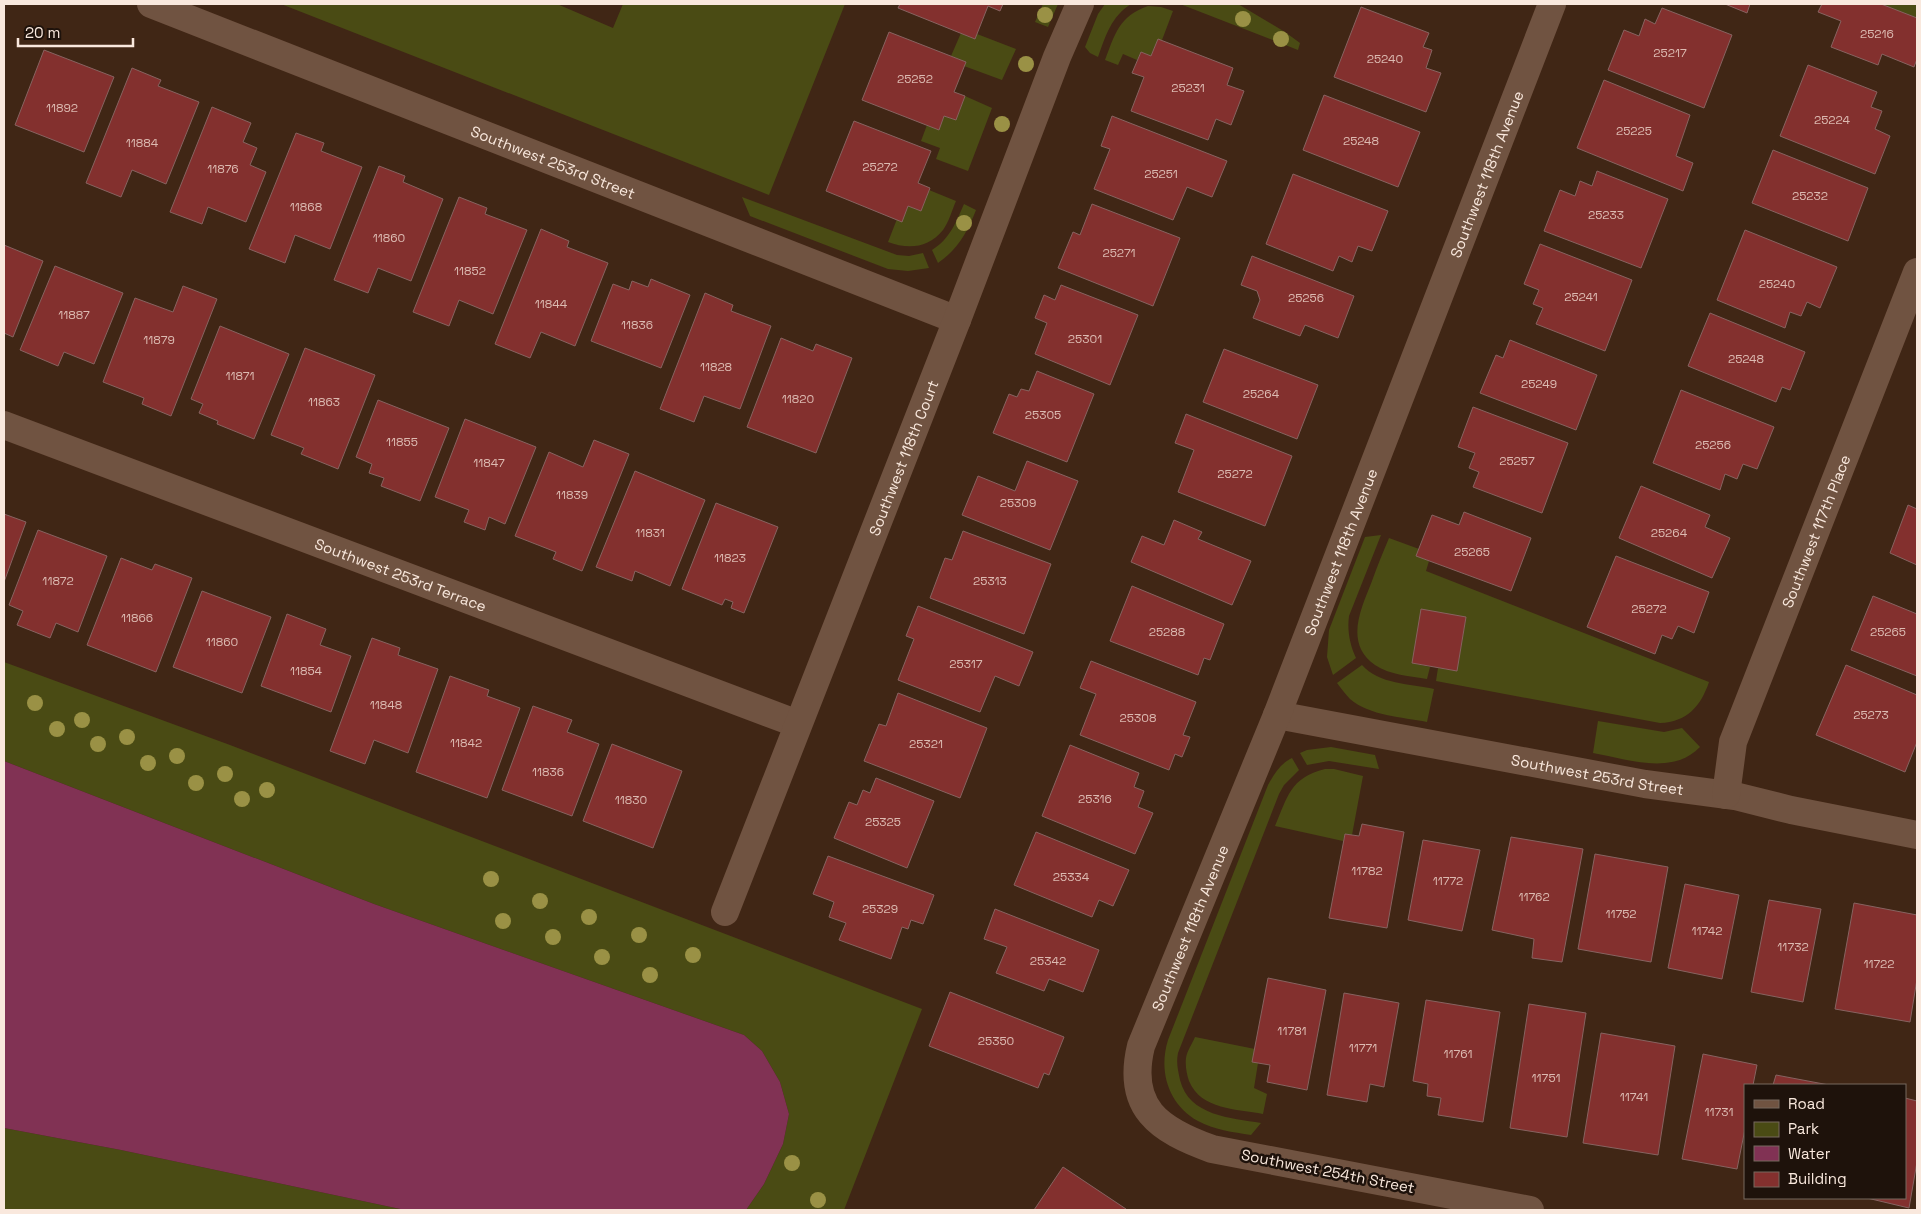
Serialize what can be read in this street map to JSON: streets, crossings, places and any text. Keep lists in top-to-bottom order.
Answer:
{
  "streets": {
    "street": [
      "Southwest 253rd Street",
      "Southwest 118th Avenue",
      "Southwest 118th Court",
      "Southwest 117th Place",
      "Southwest 253rd Terrace",
      "Southwest 254th Street"
    ]
  },
  "crossings": [
    ["Southwest 253rd Street", "Southwest 118th Avenue"],
    ["Southwest 253rd Street", "Southwest 118th Court"],
    ["Southwest 253rd Street", "Southwest 117th Place"],
    ["Southwest 118th Avenue", "Southwest 254th Street"],
    ["Southwest 118th Court", "Southwest 253rd Terrace"]
  ],
  "house_numbers": [
    "25216",
    "25217",
    "25240",
    "25252",
    "25231",
    "11892",
    "25224",
    "25225",
    "25248",
    "11884",
    "25272",
    "11876",
    "25251",
    "25232",
    "11868",
    "25233",
    "11860",
    "25271",
    "11852",
    "25240",
    "25241",
    "25256",
    "11844",
    "11887",
    "11836",
    "25301",
    "11879",
    "25248",
    "11828",
    "11871",
    "25249",
    "25264",
    "11820",
    "11863",
    "25305",
    "11855",
    "25256",
    "25257",
    "11847",
    "25272",
    "11839",
    "25309",
    "11831",
    "25264",
    "25265",
    "11823",
    "11872",
    "25313",
    "25272",
    "11866",
    "25288",
    "25265",
    "11860",
    "25317",
    "11854",
    "11848",
    "25273",
    "25308",
    "11842",
    "25321",
    "11836",
    "25316",
    "11830",
    "25325",
    "11782",
    "25334",
    "11772",
    "11762",
    "25329",
    "11752",
    "11742",
    "11732",
    "25342",
    "11722",
    "11781",
    "25350",
    "11771",
    "11761",
    "11751",
    "11741",
    "11731"
  ],
  "legend": [
    "Road",
    "Park",
    "Water",
    "Building"
  ],
  "scale_bar": "20 m"
}
